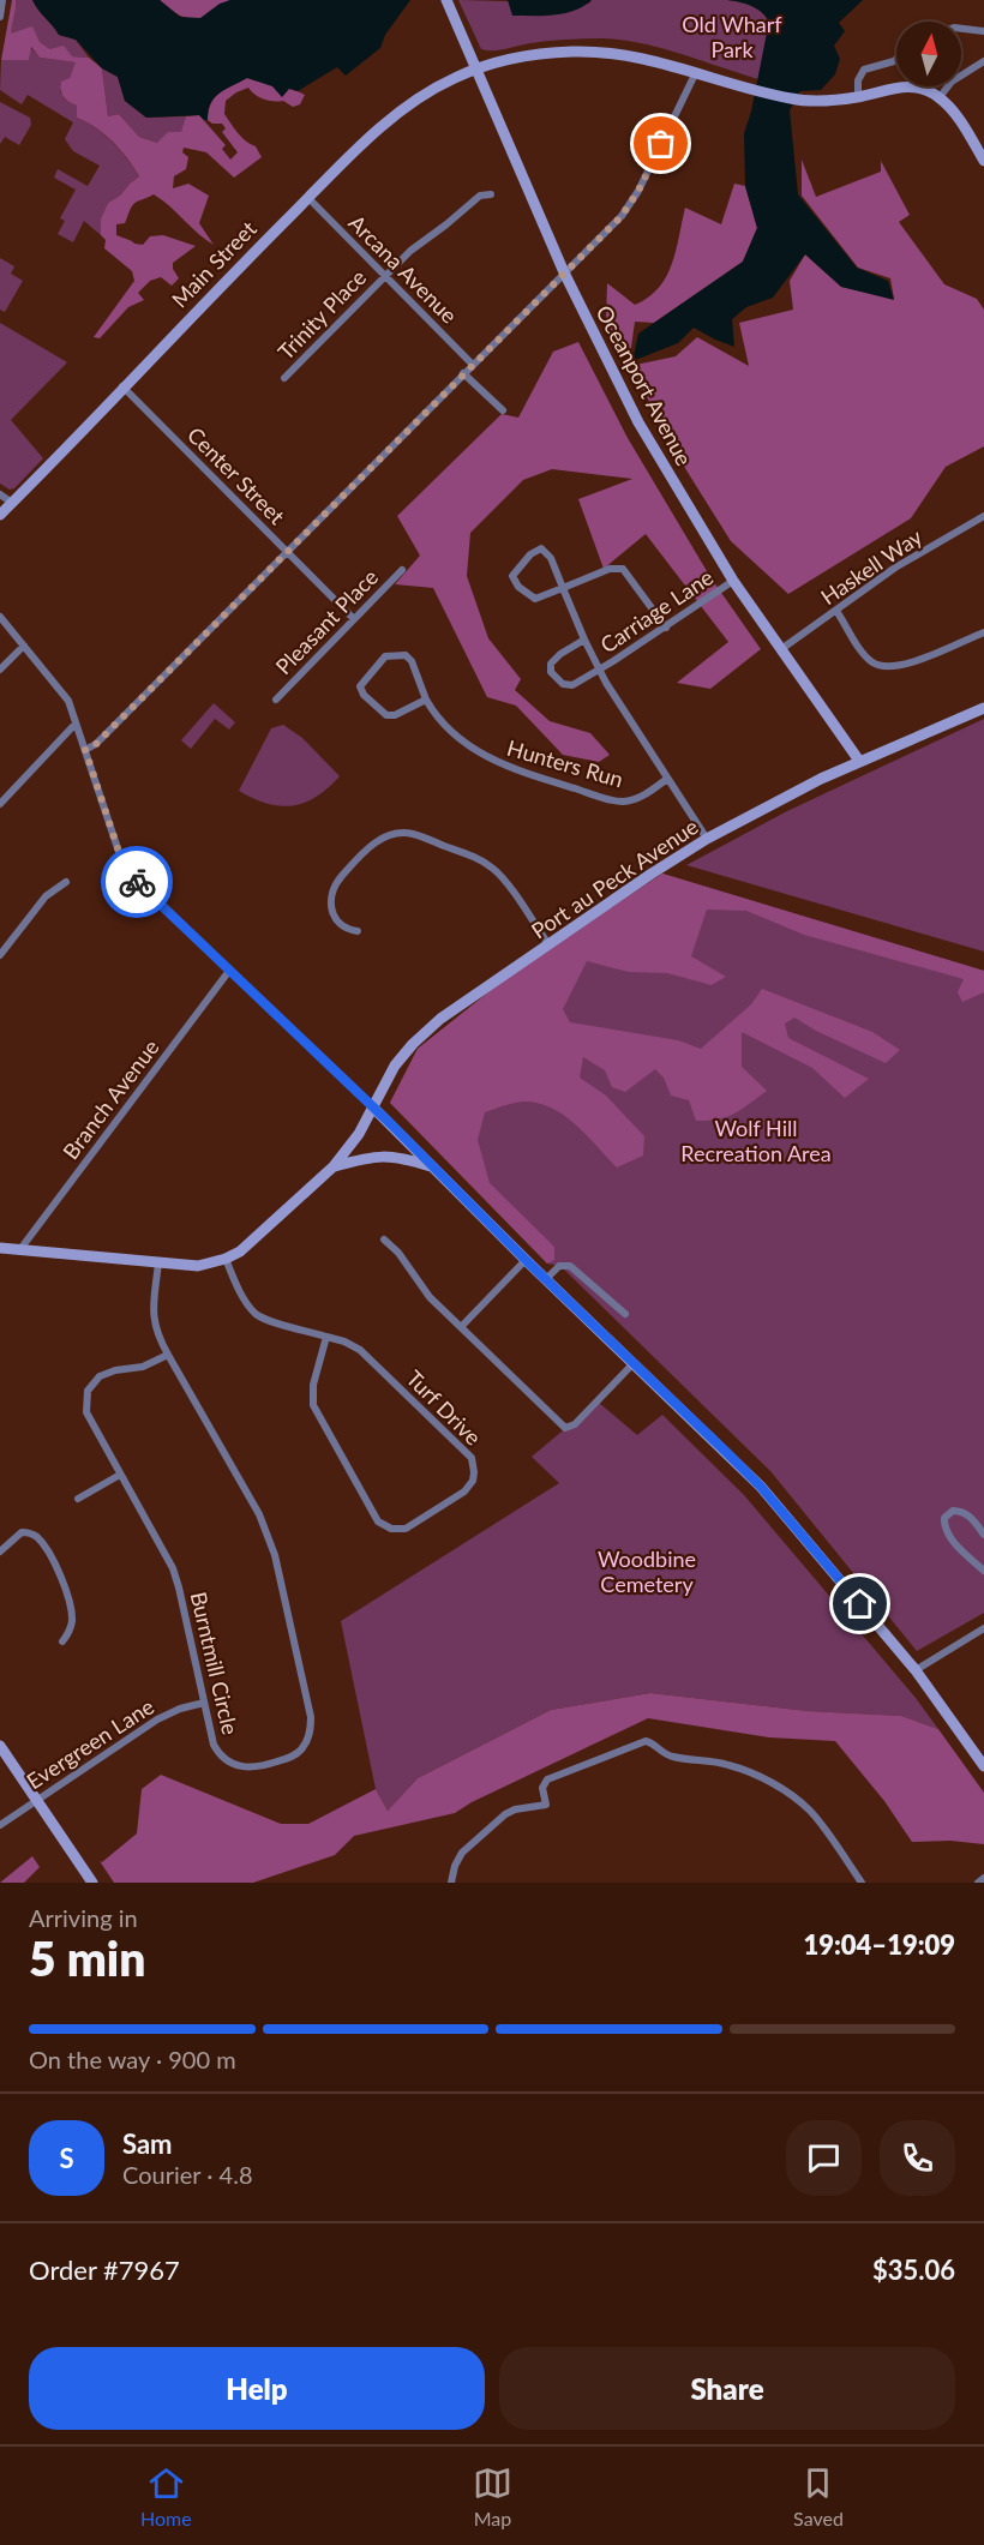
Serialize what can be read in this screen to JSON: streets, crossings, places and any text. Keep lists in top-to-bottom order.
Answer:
{
  "streets": {
    "street": [
      "Main Street",
      "Arcana Avenue",
      "Trinity Place",
      "Oceanport Avenue",
      "Center Street",
      "Haskell Way",
      "Carriage Lane",
      "Pleasant Place",
      "Hunters Run",
      "Port au Peck Avenue",
      "Branch Avenue",
      "Turf Drive",
      "Burntmill Circle",
      "Evergreen Lane"
    ]
  },
  "crossings": [
    ["Main Street", "Arcana Avenue"],
    ["Main Street", "Oceanport Avenue"],
    ["Main Street", "Center Street"],
    ["Arcana Avenue", "Trinity Place"],
    ["Oceanport Avenue", "Haskell Way"],
    ["Oceanport Avenue", "Carriage Lane"],
    ["Oceanport Avenue", "Port au Peck Avenue"],
    ["Center Street", "Pleasant Place"],
    ["Port au Peck Avenue", "Turf Drive"],
    ["Burntmill Circle", "Evergreen Lane"]
  ],
  "parks": ["Old Wharf Park", "Wolf Hill Recreation Area", "Woodbine Cemetery"],
  "north": "top",
  "page": {
    "heading": ["5 min", "Arriving in", "19:04–19:09"],
    "panel": [
      "Sam",
      "Courier · 4.8",
      "Order #7967",
      "$35.06"
    ],
    "bar": "On the way · 900 m",
    "round": "S",
    "buttons": ["Help", "Share"],
    "tabs": ["Home", "Map", "Saved"]
  }
}
